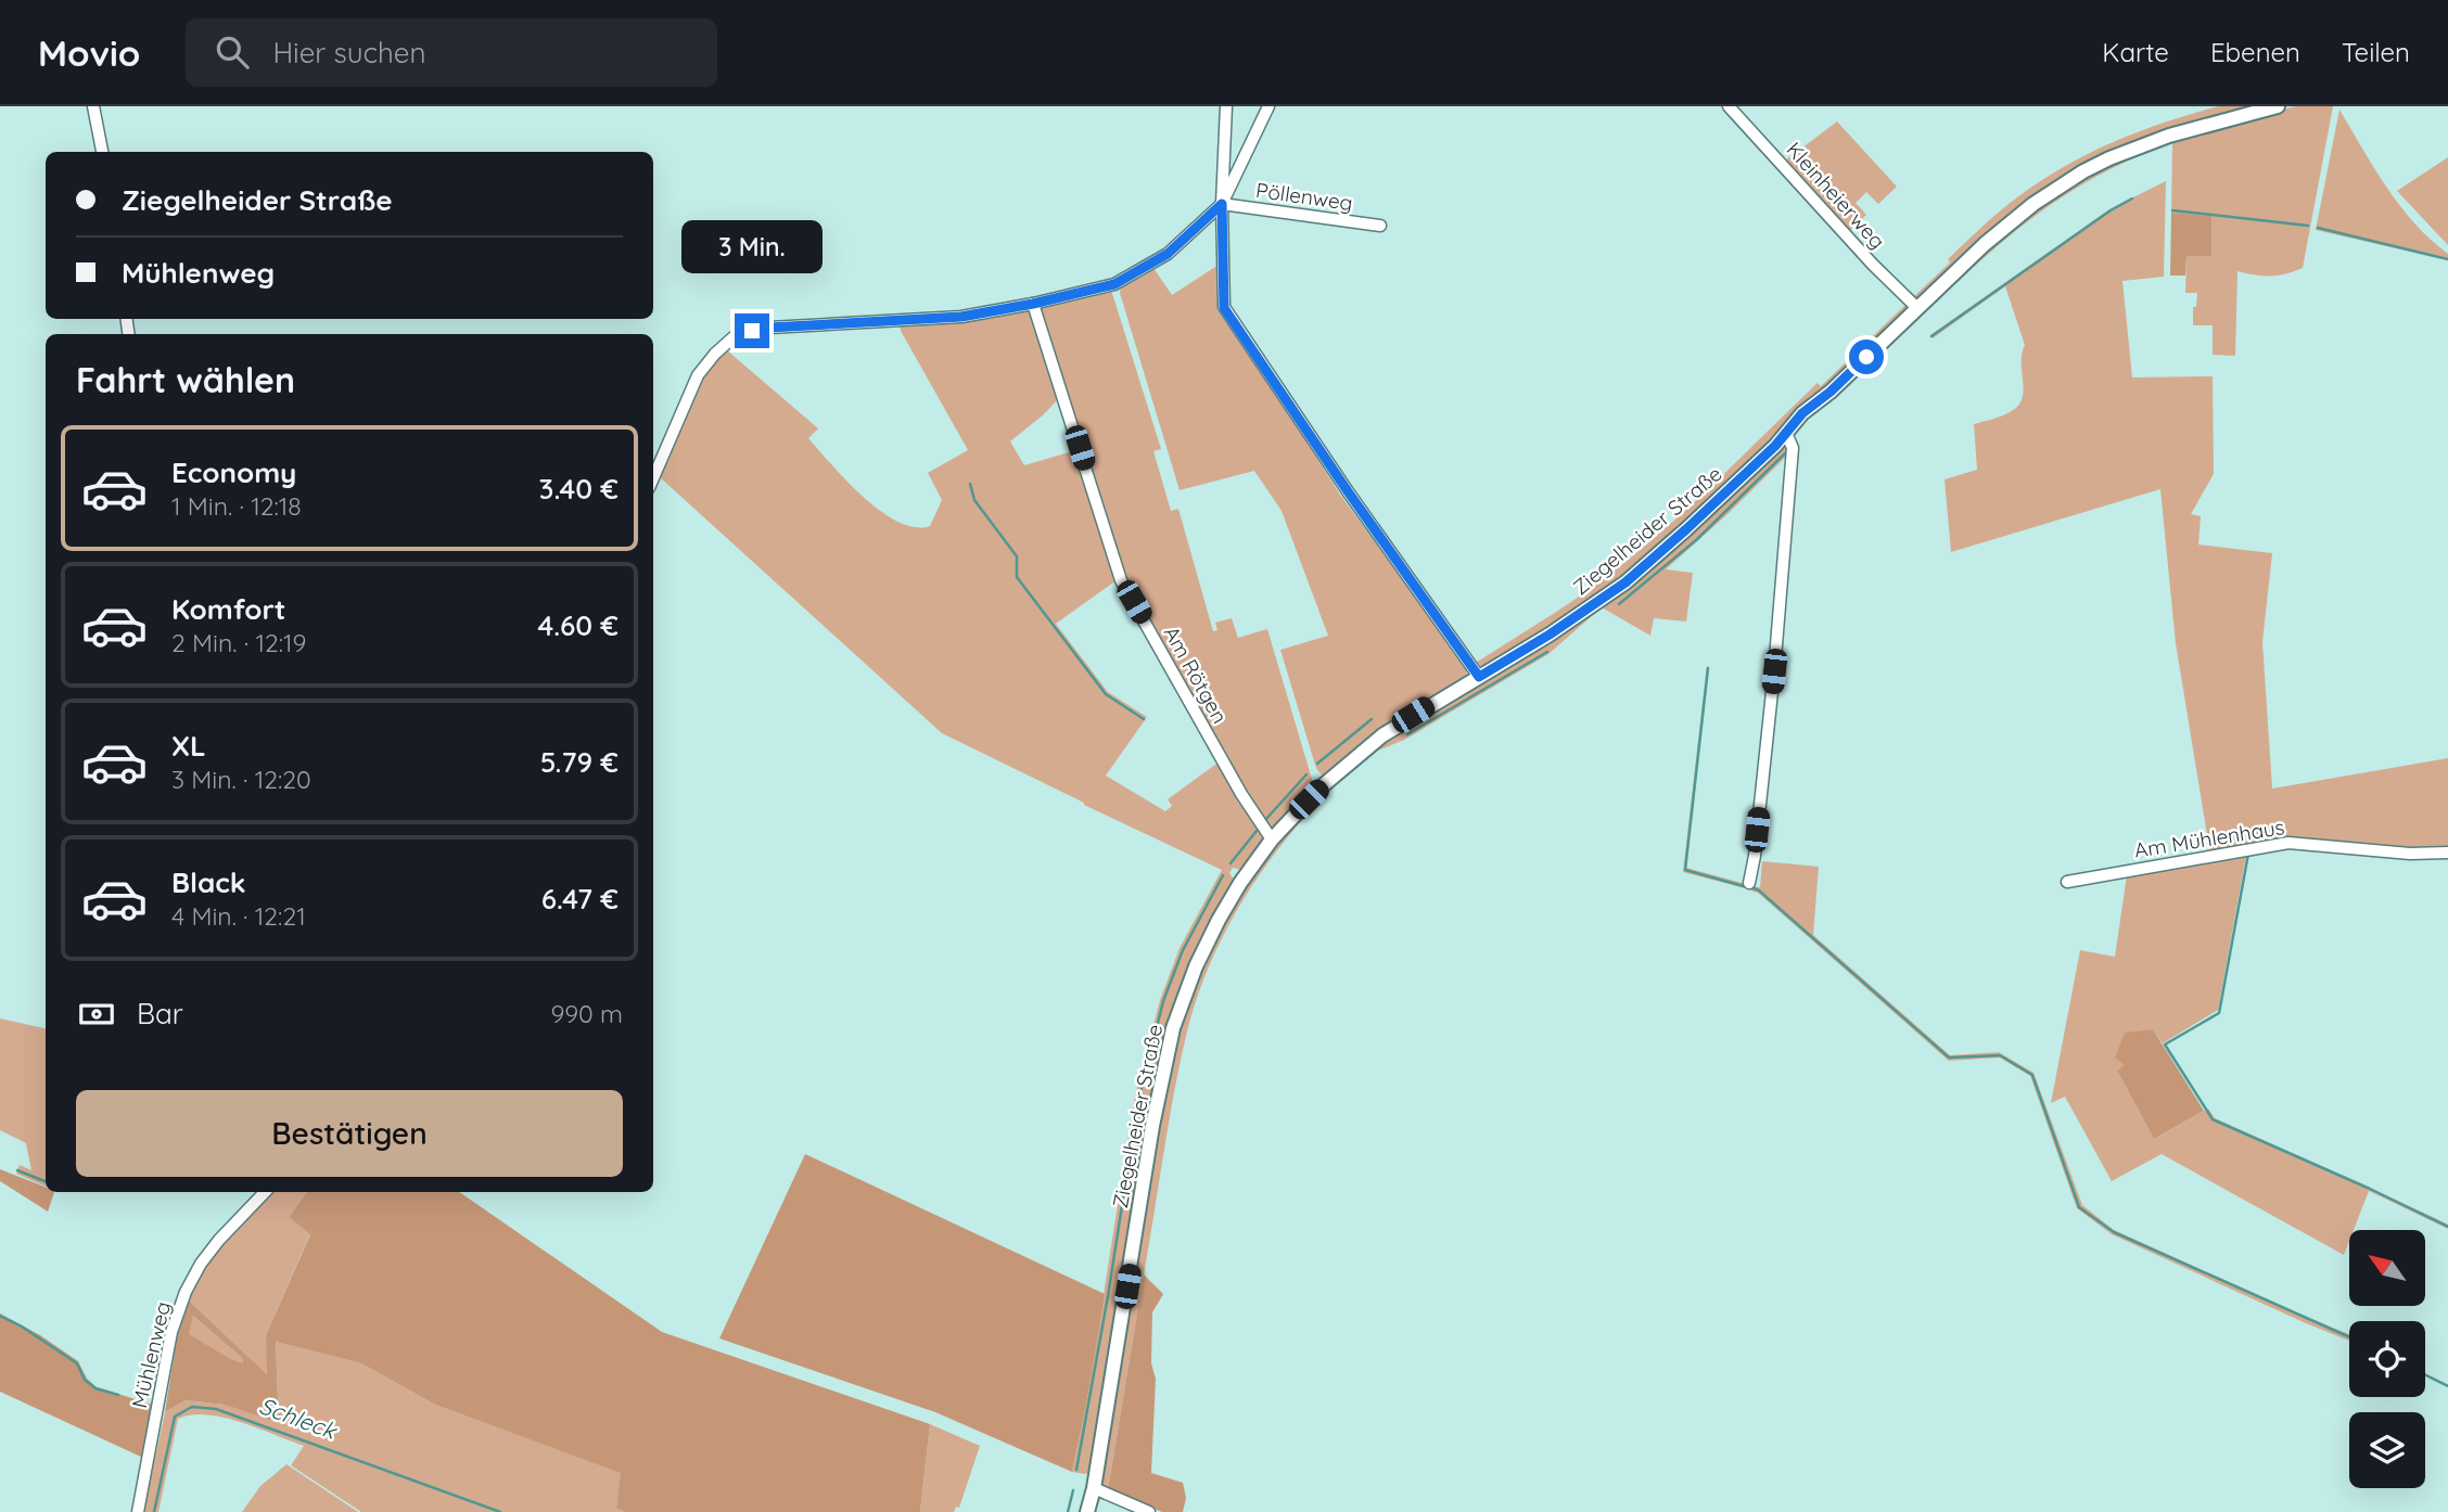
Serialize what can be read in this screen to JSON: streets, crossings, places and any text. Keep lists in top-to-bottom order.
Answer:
{
  "streets": {
    "street": [
      "Kleinheierweg",
      "Pöllenweg",
      "Ziegelheider Straße",
      "Am Rötgen",
      "Am Mühlenhaus",
      "Mühlenweg"
    ]
  },
  "crossings": [
    ["Kleinheierweg", "Ziegelheider Straße"],
    ["Ziegelheider Straße", "Am Rötgen"]
  ],
  "water": ["Schleck"],
  "north": "top left",
  "page": {
    "header": "Movio",
    "search": "Hier suchen",
    "nav": ["Karte", "Ebenen", "Teilen"],
    "banner": ["Ziegelheider Straße", "Mühlenweg"],
    "bubble": "3 Min.",
    "heading": "Fahrt wählen",
    "list": [
      {
        "name": "Economy",
        "note": "1 Min. · 12:18",
        "value": "3.40 €"
      },
      {
        "name": "Komfort",
        "note": "2 Min. · 12:19",
        "value": "4.60 €"
      },
      {
        "name": "XL",
        "note": "3 Min. · 12:20",
        "value": "5.79 €"
      },
      {
        "name": "Black",
        "note": "4 Min. · 12:21",
        "value": "6.47 €"
      }
    ],
    "pay": ["Bar", "990 m"],
    "buttons": "Bestätigen"
  }
}
